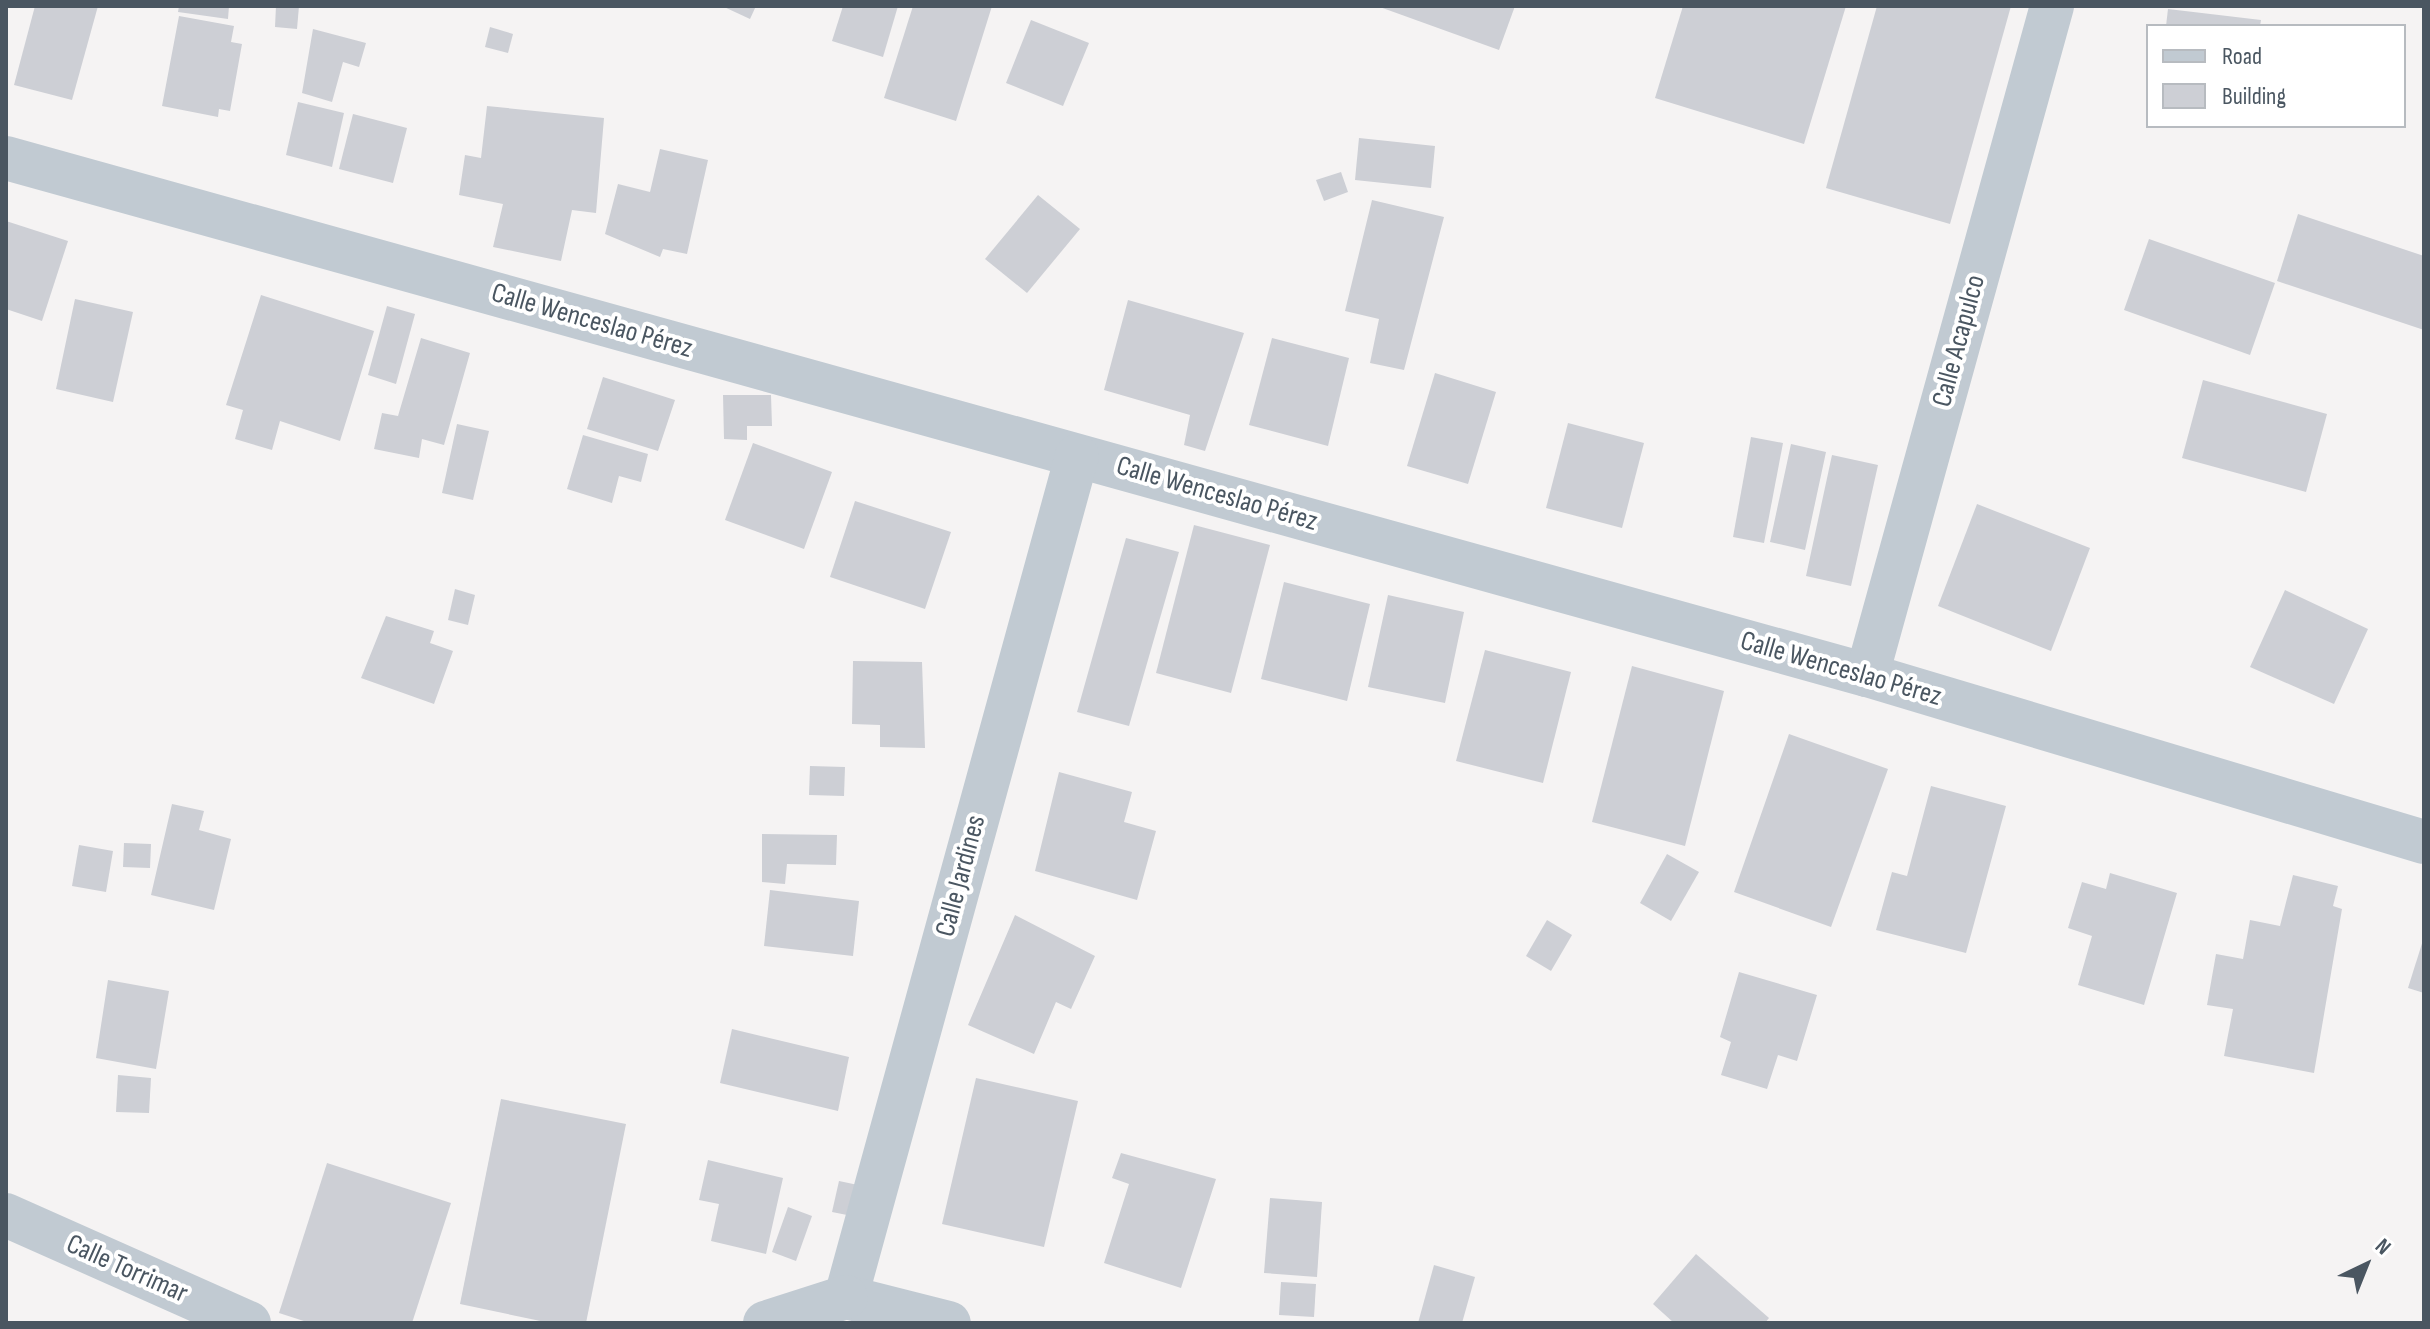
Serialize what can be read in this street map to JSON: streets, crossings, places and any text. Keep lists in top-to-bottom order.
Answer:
{
  "streets": {
    "street": [
      "Calle Wenceslao Pérez",
      "Calle Acapulco",
      "Calle Jardines",
      "Calle Torrimar"
    ]
  },
  "crossings": [
    ["Calle Wenceslao Pérez", "Calle Acapulco"],
    ["Calle Wenceslao Pérez", "Calle Jardines"]
  ],
  "legend": ["Road", "Building"],
  "north": "top right"
}
